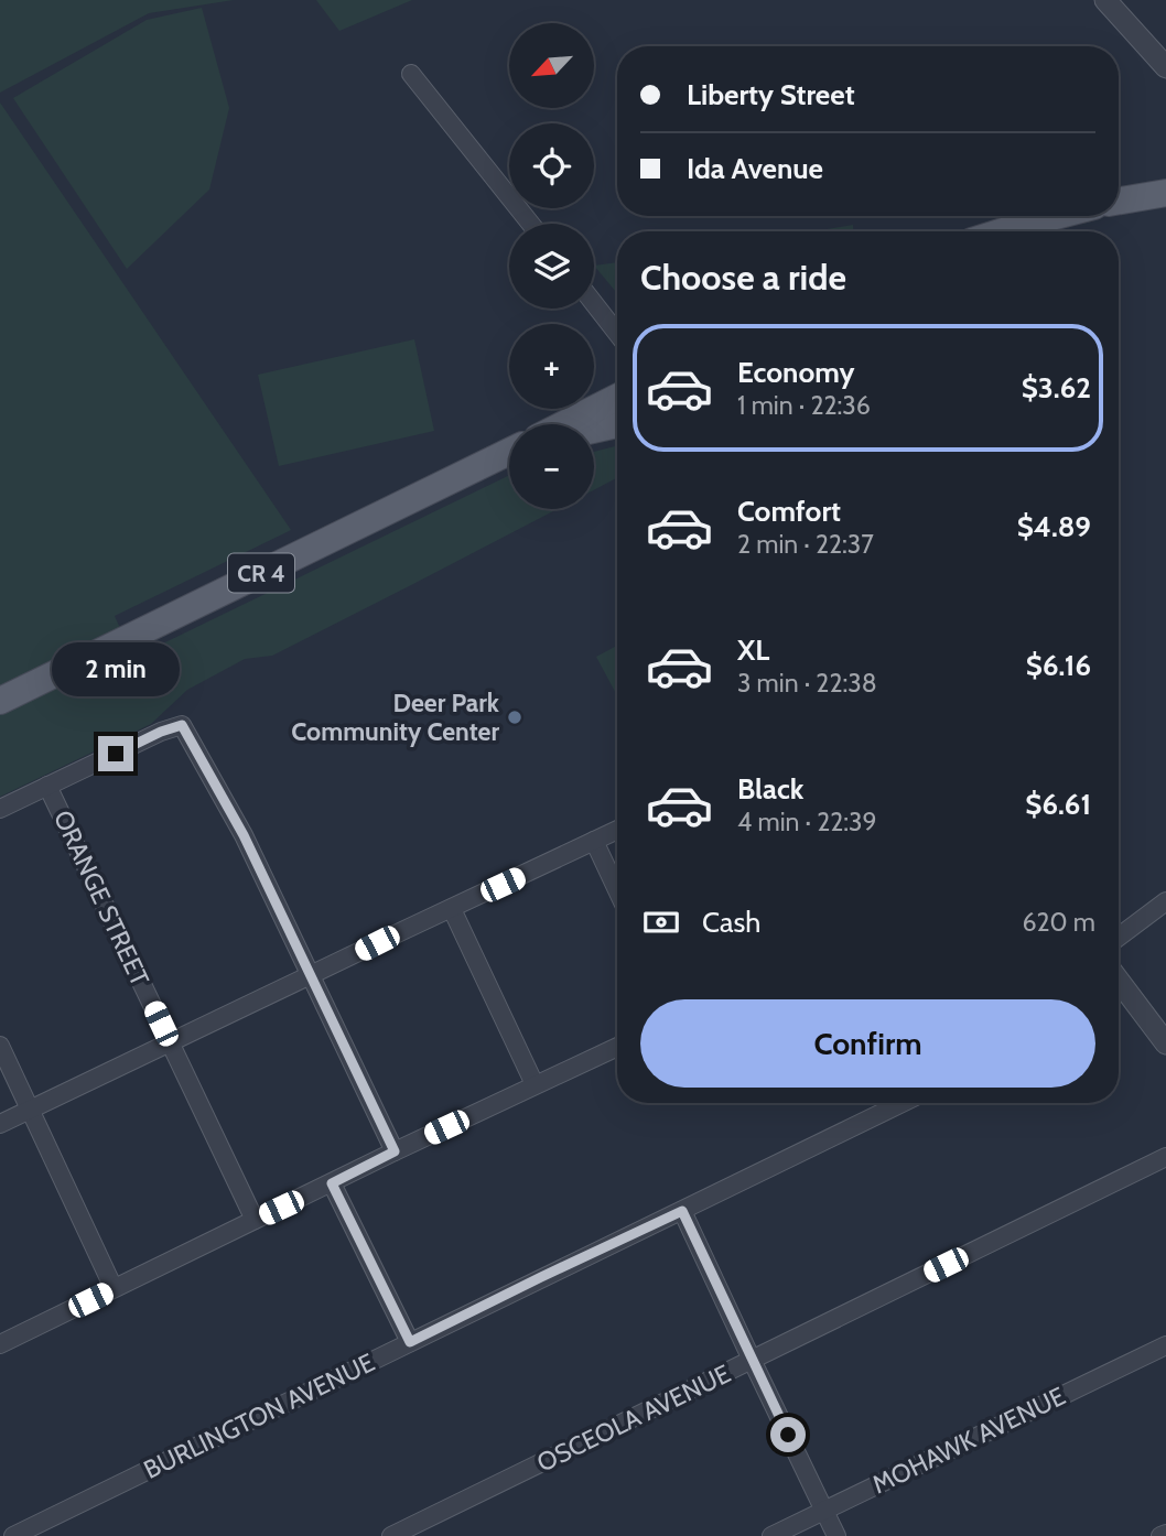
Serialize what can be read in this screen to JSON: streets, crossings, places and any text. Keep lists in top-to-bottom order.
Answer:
{
  "streets": {
    "main road": ["CR 4"],
    "street": [
      "ORANGE STREET",
      "BURLINGTON AVENUE",
      "OSCEOLA AVENUE",
      "MOHAWK AVENUE"
    ]
  },
  "places": ["Deer Park Community Center"],
  "north": "bottom left",
  "page": {
    "map_buttons": ["+", "−"],
    "banner": ["Liberty Street", "Ida Avenue"],
    "heading": "Choose a ride",
    "list": [
      {
        "name": "Economy",
        "note": "1 min · 22:36",
        "value": "$3.62"
      },
      {
        "name": "Comfort",
        "note": "2 min · 22:37",
        "value": "$4.89"
      },
      {
        "name": "XL",
        "note": "3 min · 22:38",
        "value": "$6.16"
      },
      {
        "name": "Black",
        "note": "4 min · 22:39",
        "value": "$6.61"
      }
    ],
    "bubble": "2 min",
    "pay": ["Cash", "620 m"],
    "buttons": "Confirm"
  }
}
